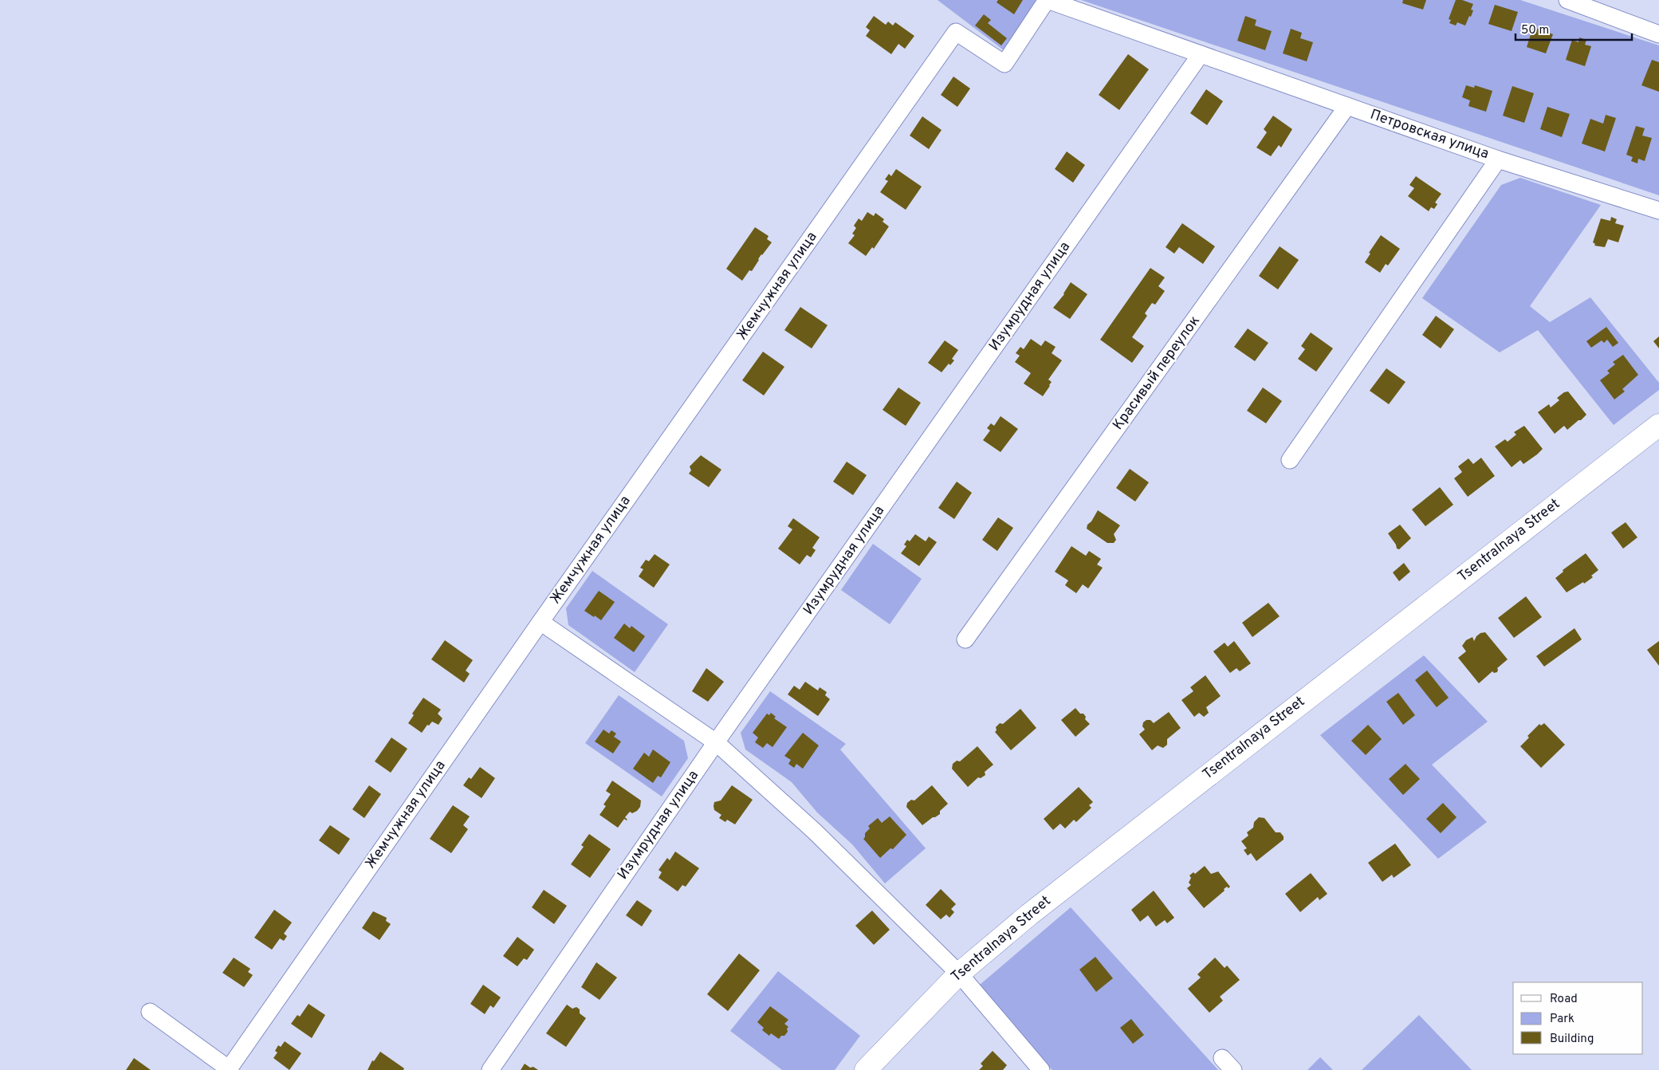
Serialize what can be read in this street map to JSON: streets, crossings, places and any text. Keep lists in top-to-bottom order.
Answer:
{
  "streets": {
    "main road": ["Tsentralnaya Street"],
    "street": [
      "Петровская улица",
      "Жемчужная улица",
      "Изумрудная улица",
      "Красивый переулок"
    ]
  },
  "crossings": [
    ["Петровская улица", "Жемчужная улица"],
    ["Петровская улица", "Изумрудная улица"],
    ["Петровская улица", "Красивый переулок"]
  ],
  "legend": ["Road", "Park", "Building"],
  "scale_bar": "50 m"
}
